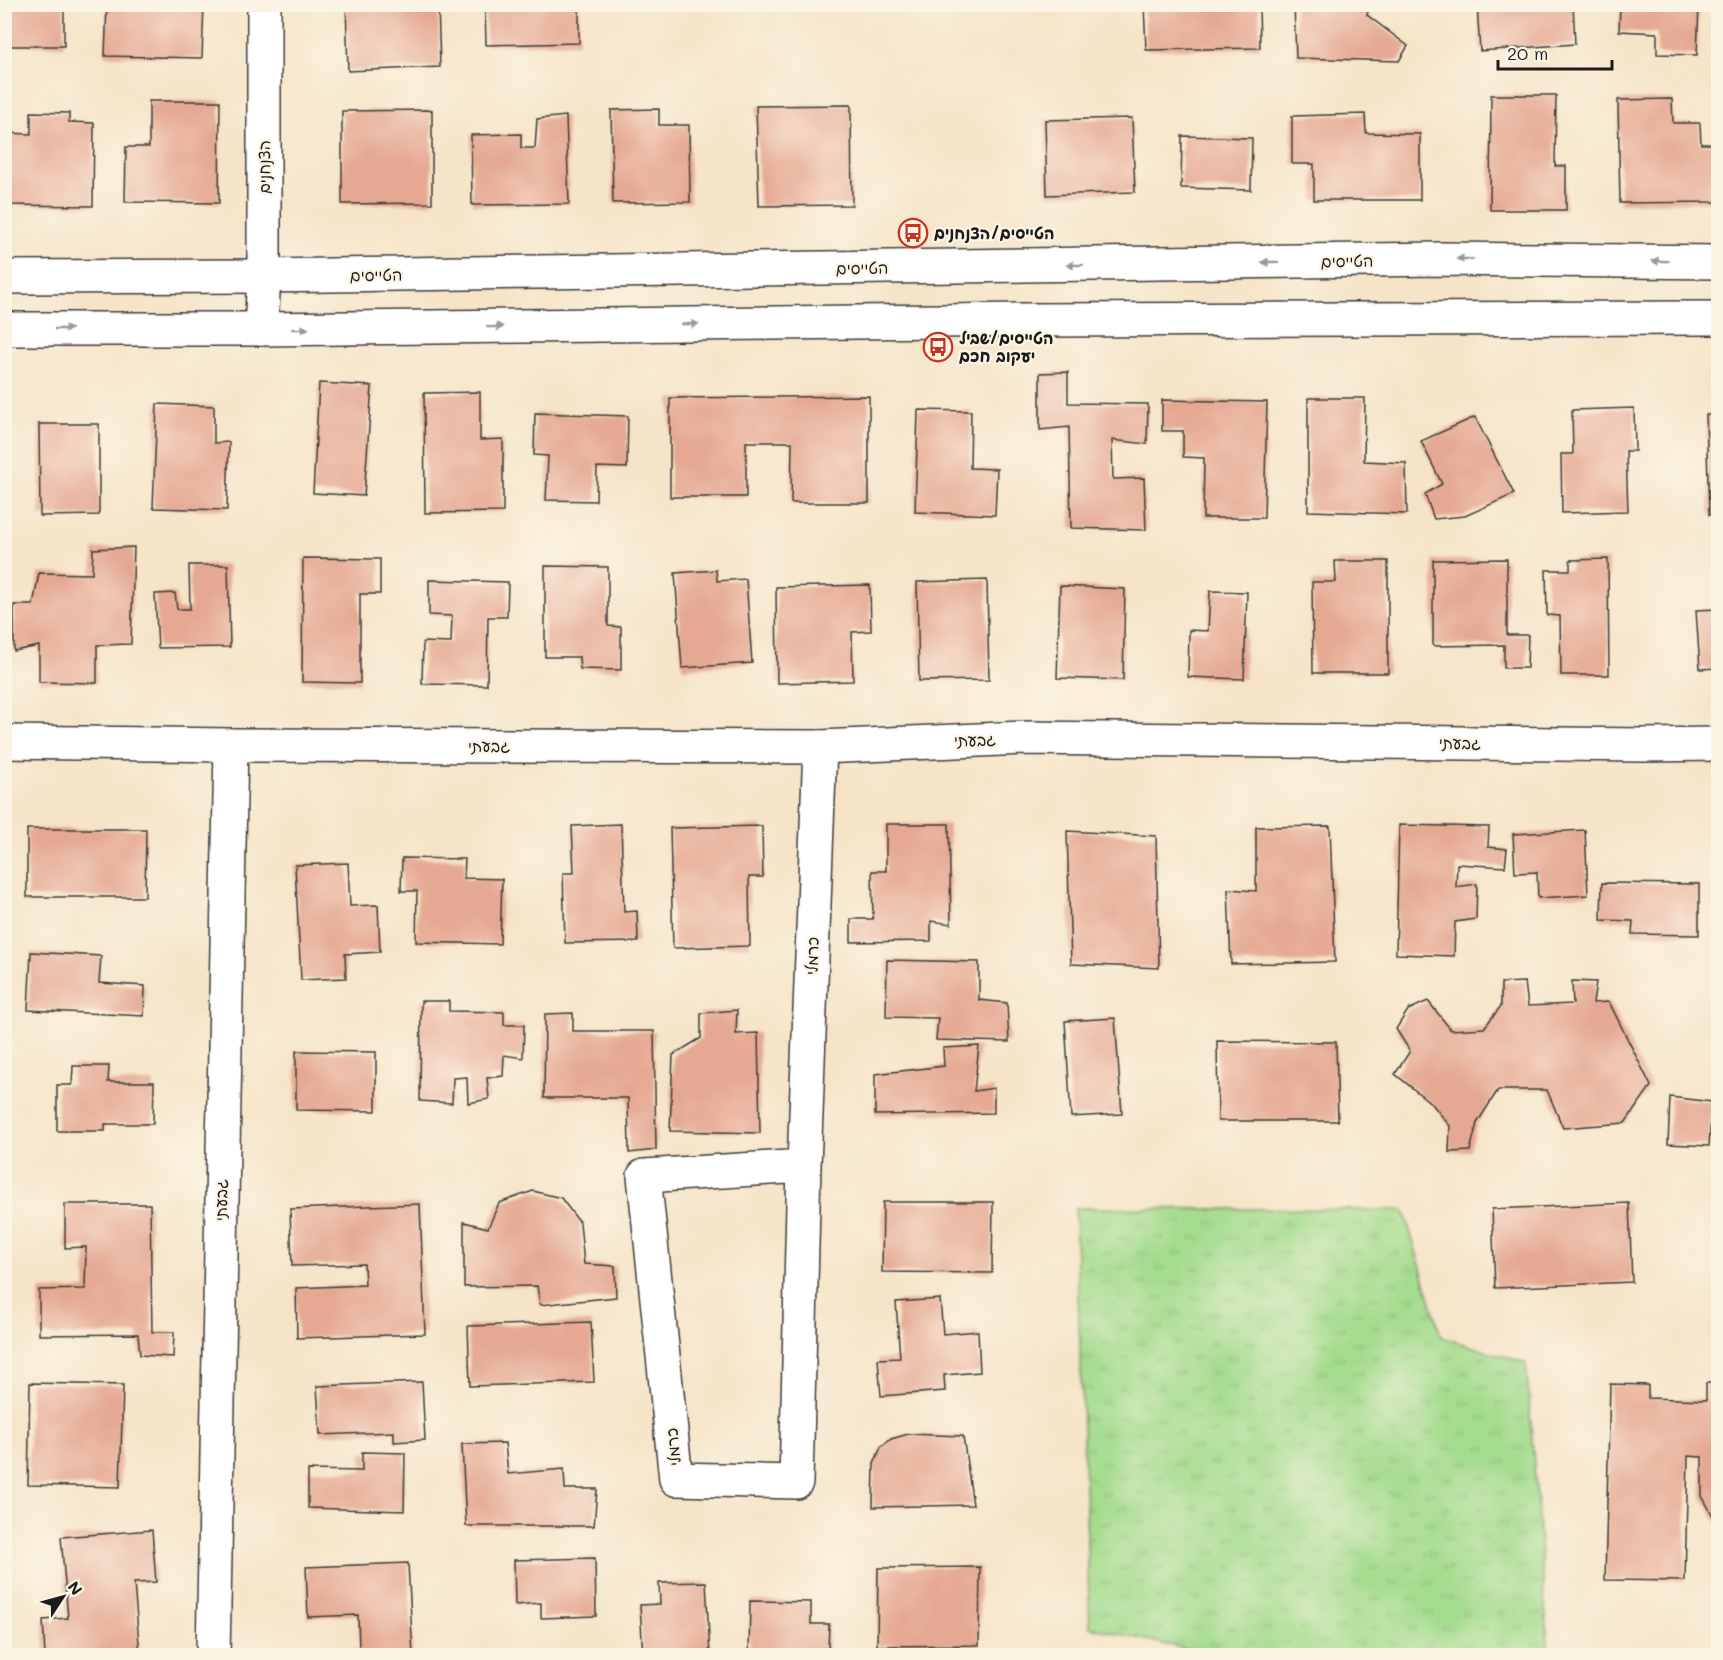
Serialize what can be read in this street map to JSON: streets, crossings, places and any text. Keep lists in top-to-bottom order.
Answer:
{
  "streets": {
    "street": [
      "הצנחנים",
      "הטייסים",
      "גבעתי",
      "כרמלי"
    ]
  },
  "crossings": [
    ["הצנחנים", "הטייסים"],
    ["גבעתי", "כרמלי"]
  ],
  "places": {
    "bus stop": ["הטייסים/הצנחנים", "הטייסים/שביל יעקוב חכם"]
  },
  "scale_bar": "20 m",
  "north": "top right"
}
